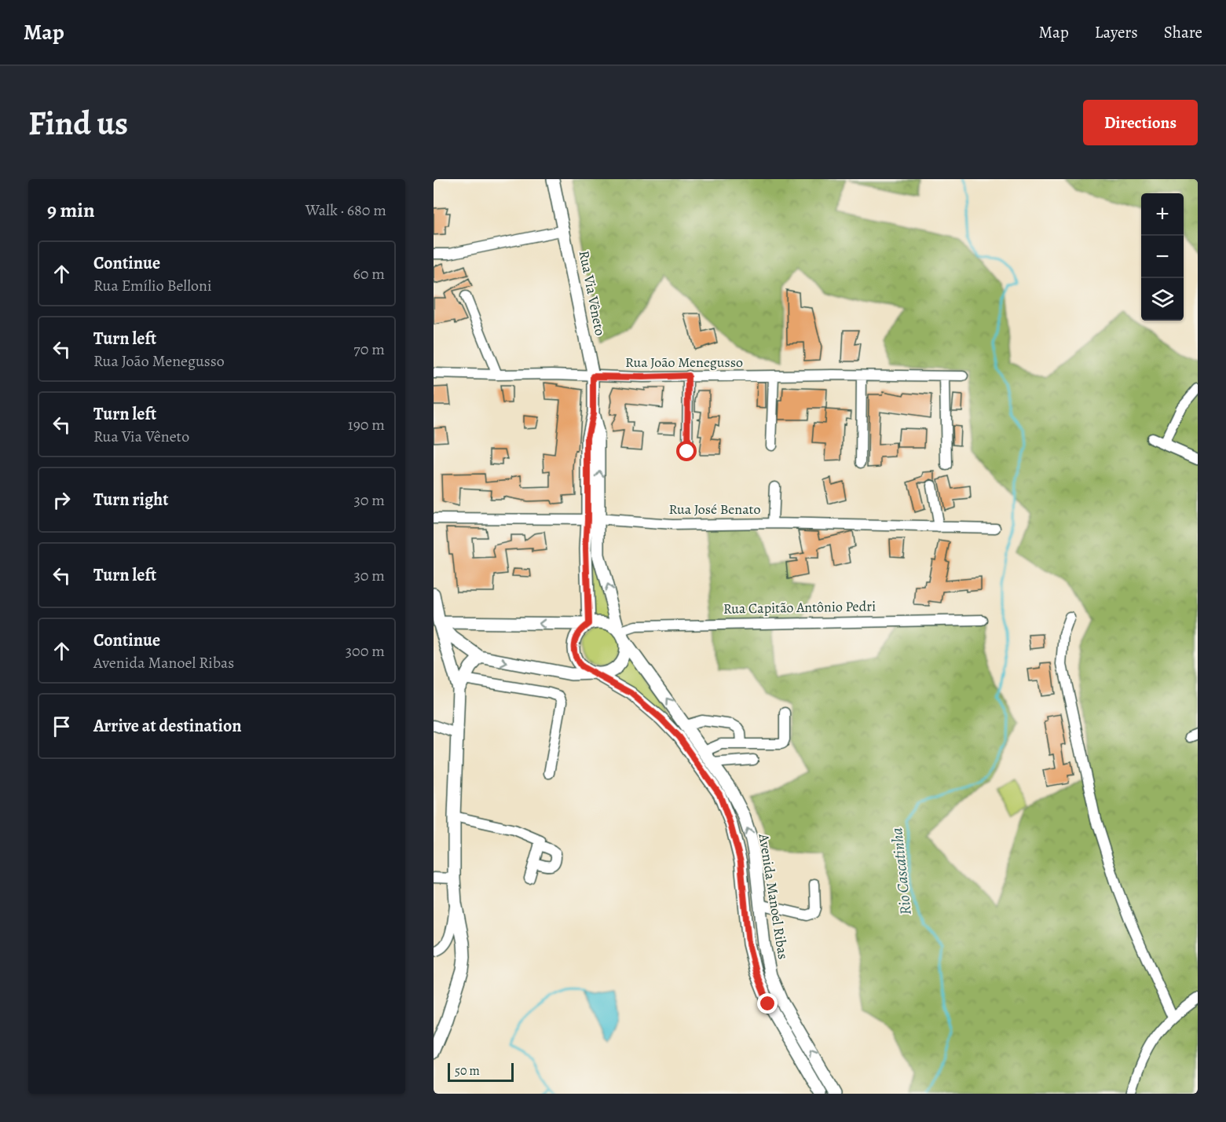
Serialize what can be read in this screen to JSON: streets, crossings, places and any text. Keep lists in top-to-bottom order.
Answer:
{
  "streets": {
    "main road": ["Rua Via Vêneto", "Avenida Manoel Ribas"],
    "street": ["Rua João Menegusso", "Rua José Benato", "Rua Capitão Antônio Pedri"]
  },
  "crossings": [
    ["Rua Via Vêneto", "Rua João Menegusso"],
    ["Rua Via Vêneto", "Rua José Benato"],
    ["Rua Via Vêneto", "Rua Capitão Antônio Pedri"],
    ["Rua Via Vêneto", "Avenida Manoel Ribas"],
    ["Rua Capitão Antônio Pedri", "Avenida Manoel Ribas"]
  ],
  "water": ["Rio Cascatinha"],
  "scale_bar": "50 m",
  "page": {
    "header": "Map",
    "nav": ["Map", "Layers", "Share"],
    "buttons": "Directions",
    "title": "Find us",
    "heading": ["9 min", "Walk · 680 m"],
    "map_buttons": ["+", "−"],
    "list": [
      ["Continue", "Rua Emílio Belloni", "60 m"],
      ["Turn left", "Rua João Menegusso", "70 m"],
      ["Turn left", "Rua Via Vêneto", "190 m"],
      ["Turn right", "30 m"],
      ["Turn left", "30 m"],
      ["Continue", "Avenida Manoel Ribas", "300 m"],
      "Arrive at destination"
    ],
    "scale": "50 m"
  }
}
